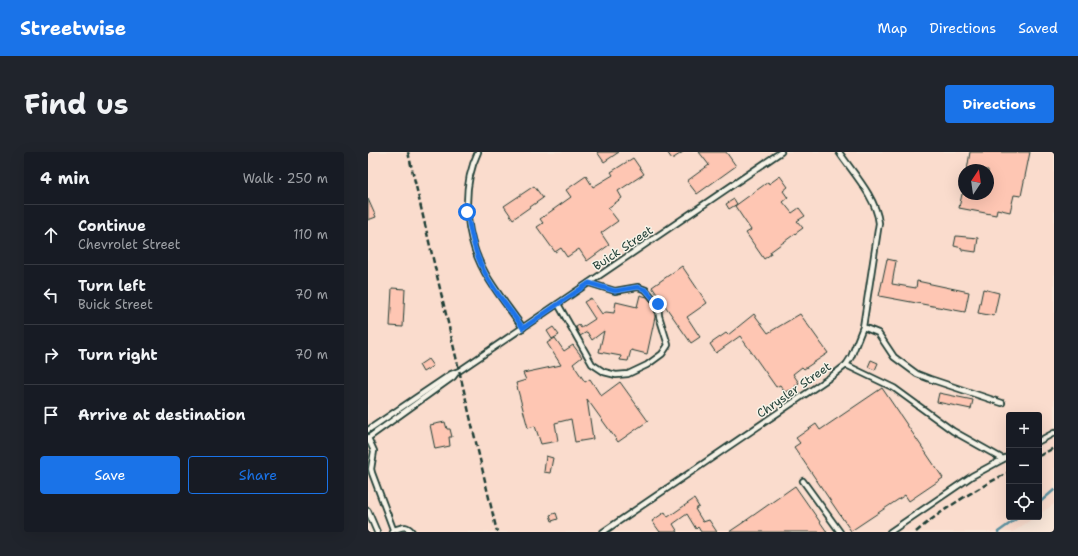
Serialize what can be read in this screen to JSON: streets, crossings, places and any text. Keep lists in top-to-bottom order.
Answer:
{
  "streets": {
    "lane": ["Buick Street", "Chrysler Street"]
  },
  "north": "top",
  "page": {
    "header": "Streetwise",
    "nav": ["Map", "Directions", "Saved"],
    "title": "Find us",
    "buttons": [
      "Directions",
      ["Save", "Share"]
    ],
    "heading": ["4 min", "Walk · 250 m"],
    "list": [
      ["Continue", "Chevrolet Street", "110 m"],
      ["Turn left", "Buick Street", "70 m"],
      ["Turn right", "70 m"],
      "Arrive at destination"
    ],
    "map_buttons": ["+", "−"]
  }
}
